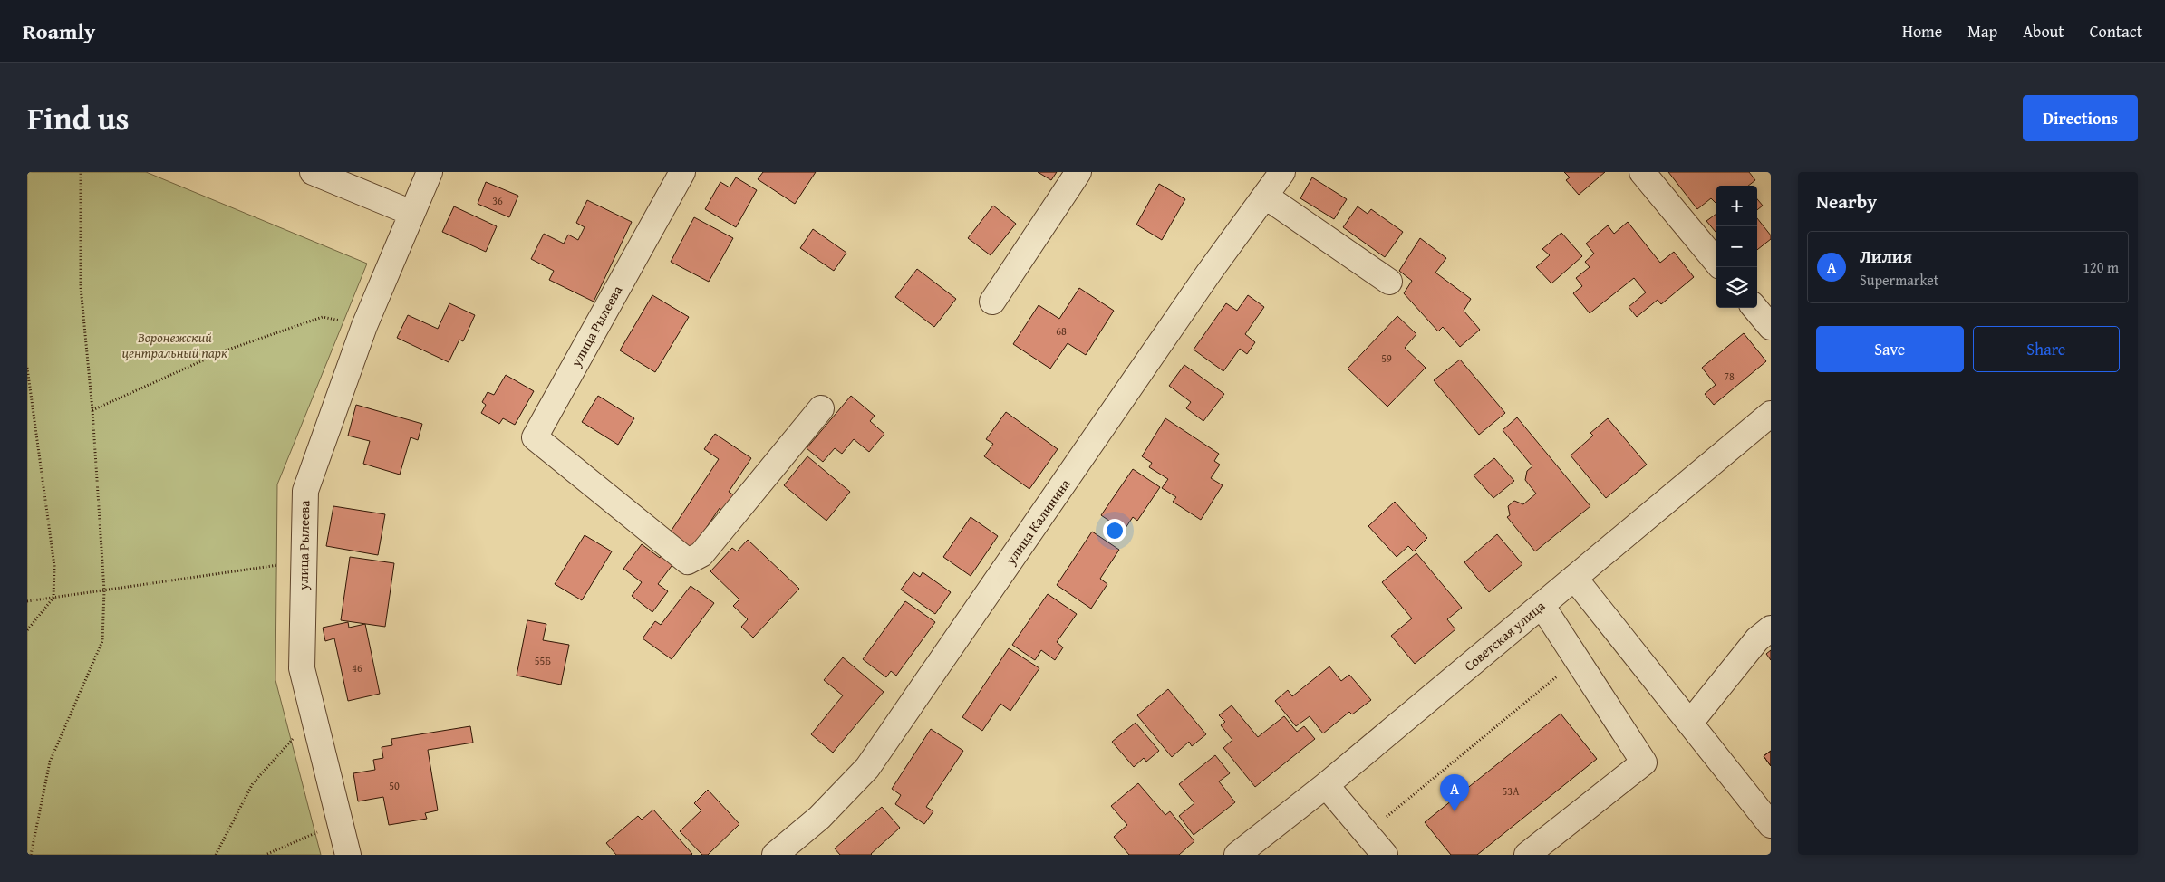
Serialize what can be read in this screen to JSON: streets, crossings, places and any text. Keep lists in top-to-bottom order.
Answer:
{
  "streets": {
    "street": ["улица Рылеева", "улица Калинина", "Советская улица"]
  },
  "parks": ["Воронежский центральный парк"],
  "house_numbers": [
    "36",
    "68",
    "59",
    "78",
    "55Б",
    "46",
    "50",
    "53А"
  ],
  "page": {
    "header": "Roamly",
    "nav": [
      "Home",
      "Map",
      "About",
      "Contact"
    ],
    "title": "Find us",
    "buttons": [
      "Directions",
      ["Save", "Share"]
    ],
    "heading": "Nearby",
    "map_buttons": ["+", "−"],
    "list": [
      {
        "mark": "A",
        "name": "Лилия",
        "note": "Supermarket",
        "value": "120 m"
      }
    ],
    "pins": "A"
  }
}
